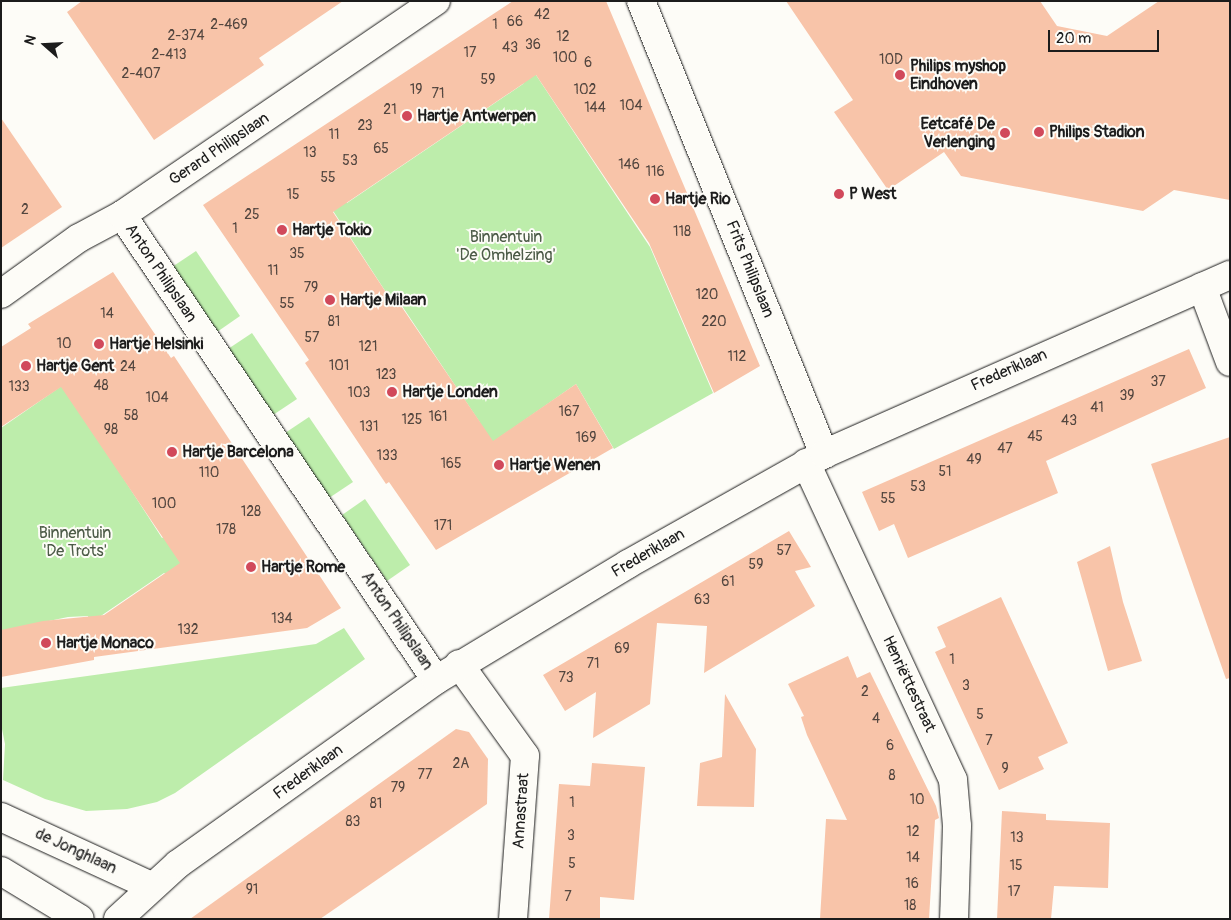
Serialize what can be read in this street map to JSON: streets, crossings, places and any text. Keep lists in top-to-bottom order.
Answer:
{
  "streets": {
    "street": [
      "Gerard Philipslaan",
      "Frits Philipslaan",
      "Anton Philipslaan",
      "Frederiklaan",
      "Henriëttestraat",
      "Annastraat",
      "de Jonghlaan"
    ]
  },
  "crossings": [
    ["Gerard Philipslaan", "Anton Philipslaan"],
    ["Frits Philipslaan", "Frederiklaan"],
    ["Frits Philipslaan", "Henriëttestraat"],
    ["Anton Philipslaan", "Frederiklaan"],
    ["Frederiklaan", "Henriëttestraat"],
    ["Frederiklaan", "Annastraat"],
    ["Frederiklaan", "de Jonghlaan"]
  ],
  "parks": ["Binnentuin 'De Omhelzing'", "Binnentuin 'De Trots'"],
  "places": [
    "Philips myshop Eindhoven",
    "Hartje Antwerpen",
    "Philips Stadion",
    "Eetcafé De Verlenging",
    "P West",
    "Hartje Rio",
    "Hartje Tokio",
    "Hartje Milaan",
    "Hartje Helsinki",
    "Hartje Gent",
    "Hartje Londen",
    "Hartje Barcelona",
    "Hartje Wenen",
    "Hartje Rome",
    "Hartje Monaco"
  ],
  "house_numbers": [
    "42",
    "66",
    "2-469",
    "1",
    "2-374",
    "12",
    "36",
    "43",
    "17",
    "2-413",
    "100",
    "10D",
    "6",
    "2-407",
    "59",
    "19",
    "102",
    "71",
    "104",
    "144",
    "21",
    "23",
    "11",
    "65",
    "13",
    "53",
    "146",
    "116",
    "55",
    "15",
    "2",
    "25",
    "1",
    "118",
    "35",
    "11",
    "79",
    "120",
    "55",
    "14",
    "81",
    "220",
    "57",
    "10",
    "121",
    "112",
    "101",
    "24",
    "123",
    "37",
    "48",
    "133",
    "103",
    "39",
    "104",
    "41",
    "167",
    "58",
    "161",
    "125",
    "43",
    "131",
    "98",
    "45",
    "169",
    "47",
    "133",
    "49",
    "165",
    "51",
    "110",
    "53",
    "55",
    "100",
    "128",
    "171",
    "178",
    "57",
    "59",
    "61",
    "63",
    "134",
    "132",
    "69",
    "1",
    "71",
    "73",
    "3",
    "2",
    "5",
    "4",
    "7",
    "6",
    "2A",
    "9",
    "77",
    "8",
    "79",
    "10",
    "1",
    "81",
    "83",
    "12",
    "3",
    "13",
    "14",
    "5",
    "15",
    "16",
    "91",
    "17",
    "7",
    "18"
  ],
  "scale_bar": "20 m",
  "north": "left"
}
